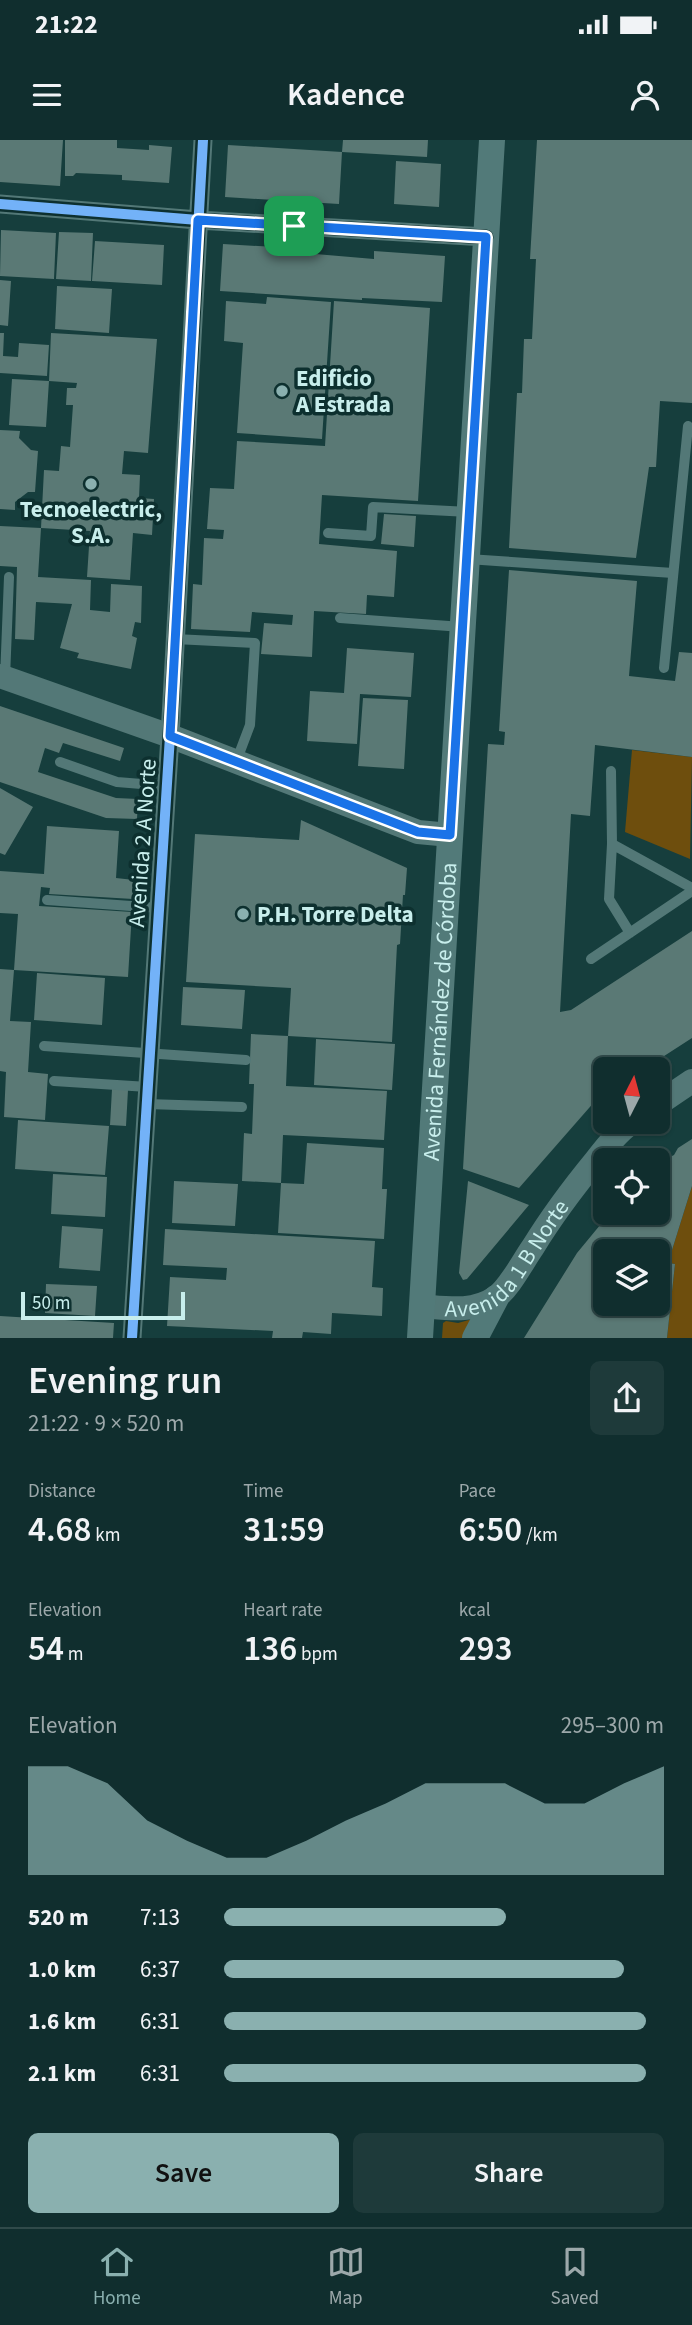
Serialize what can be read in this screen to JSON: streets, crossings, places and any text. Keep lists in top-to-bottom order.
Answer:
{
  "streets": {
    "main road": ["Avenida Fernández de Córdoba"],
    "street": ["Avenida 2 A Norte", "Avenida 1 B Norte"]
  },
  "crossings": [
    ["Avenida Fernández de Córdoba", "Avenida 1 B Norte"]
  ],
  "places": ["Edificio A Estrada", "Tecnoelectric, S.A.", "P.H. Torre Delta"],
  "scale_bar": "50 m",
  "north": "top",
  "page": {
    "status": "21:22",
    "header": "Kadence",
    "scale": "50 m",
    "heading": ["Evening run", "21:22 · 9 × 520 m"],
    "stats": [
      ["Distance", "4.68 km"],
      ["Time", "31:59"],
      ["Pace", "6:50 /km"],
      ["Elevation", "54 m"],
      ["Heart rate", "136 bpm"],
      ["kcal", "293"]
    ],
    "chart": ["Elevation", "295–300 m"],
    "list": [
      {
        "name": "520 m",
        "note": "7:13"
      },
      {
        "name": "1.0 km",
        "note": "6:37"
      },
      {
        "name": "1.6 km",
        "note": "6:31"
      },
      {
        "name": "2.1 km",
        "note": "6:31"
      }
    ],
    "buttons": ["Save", "Share"],
    "tabs": ["Home", "Map", "Saved"]
  }
}
